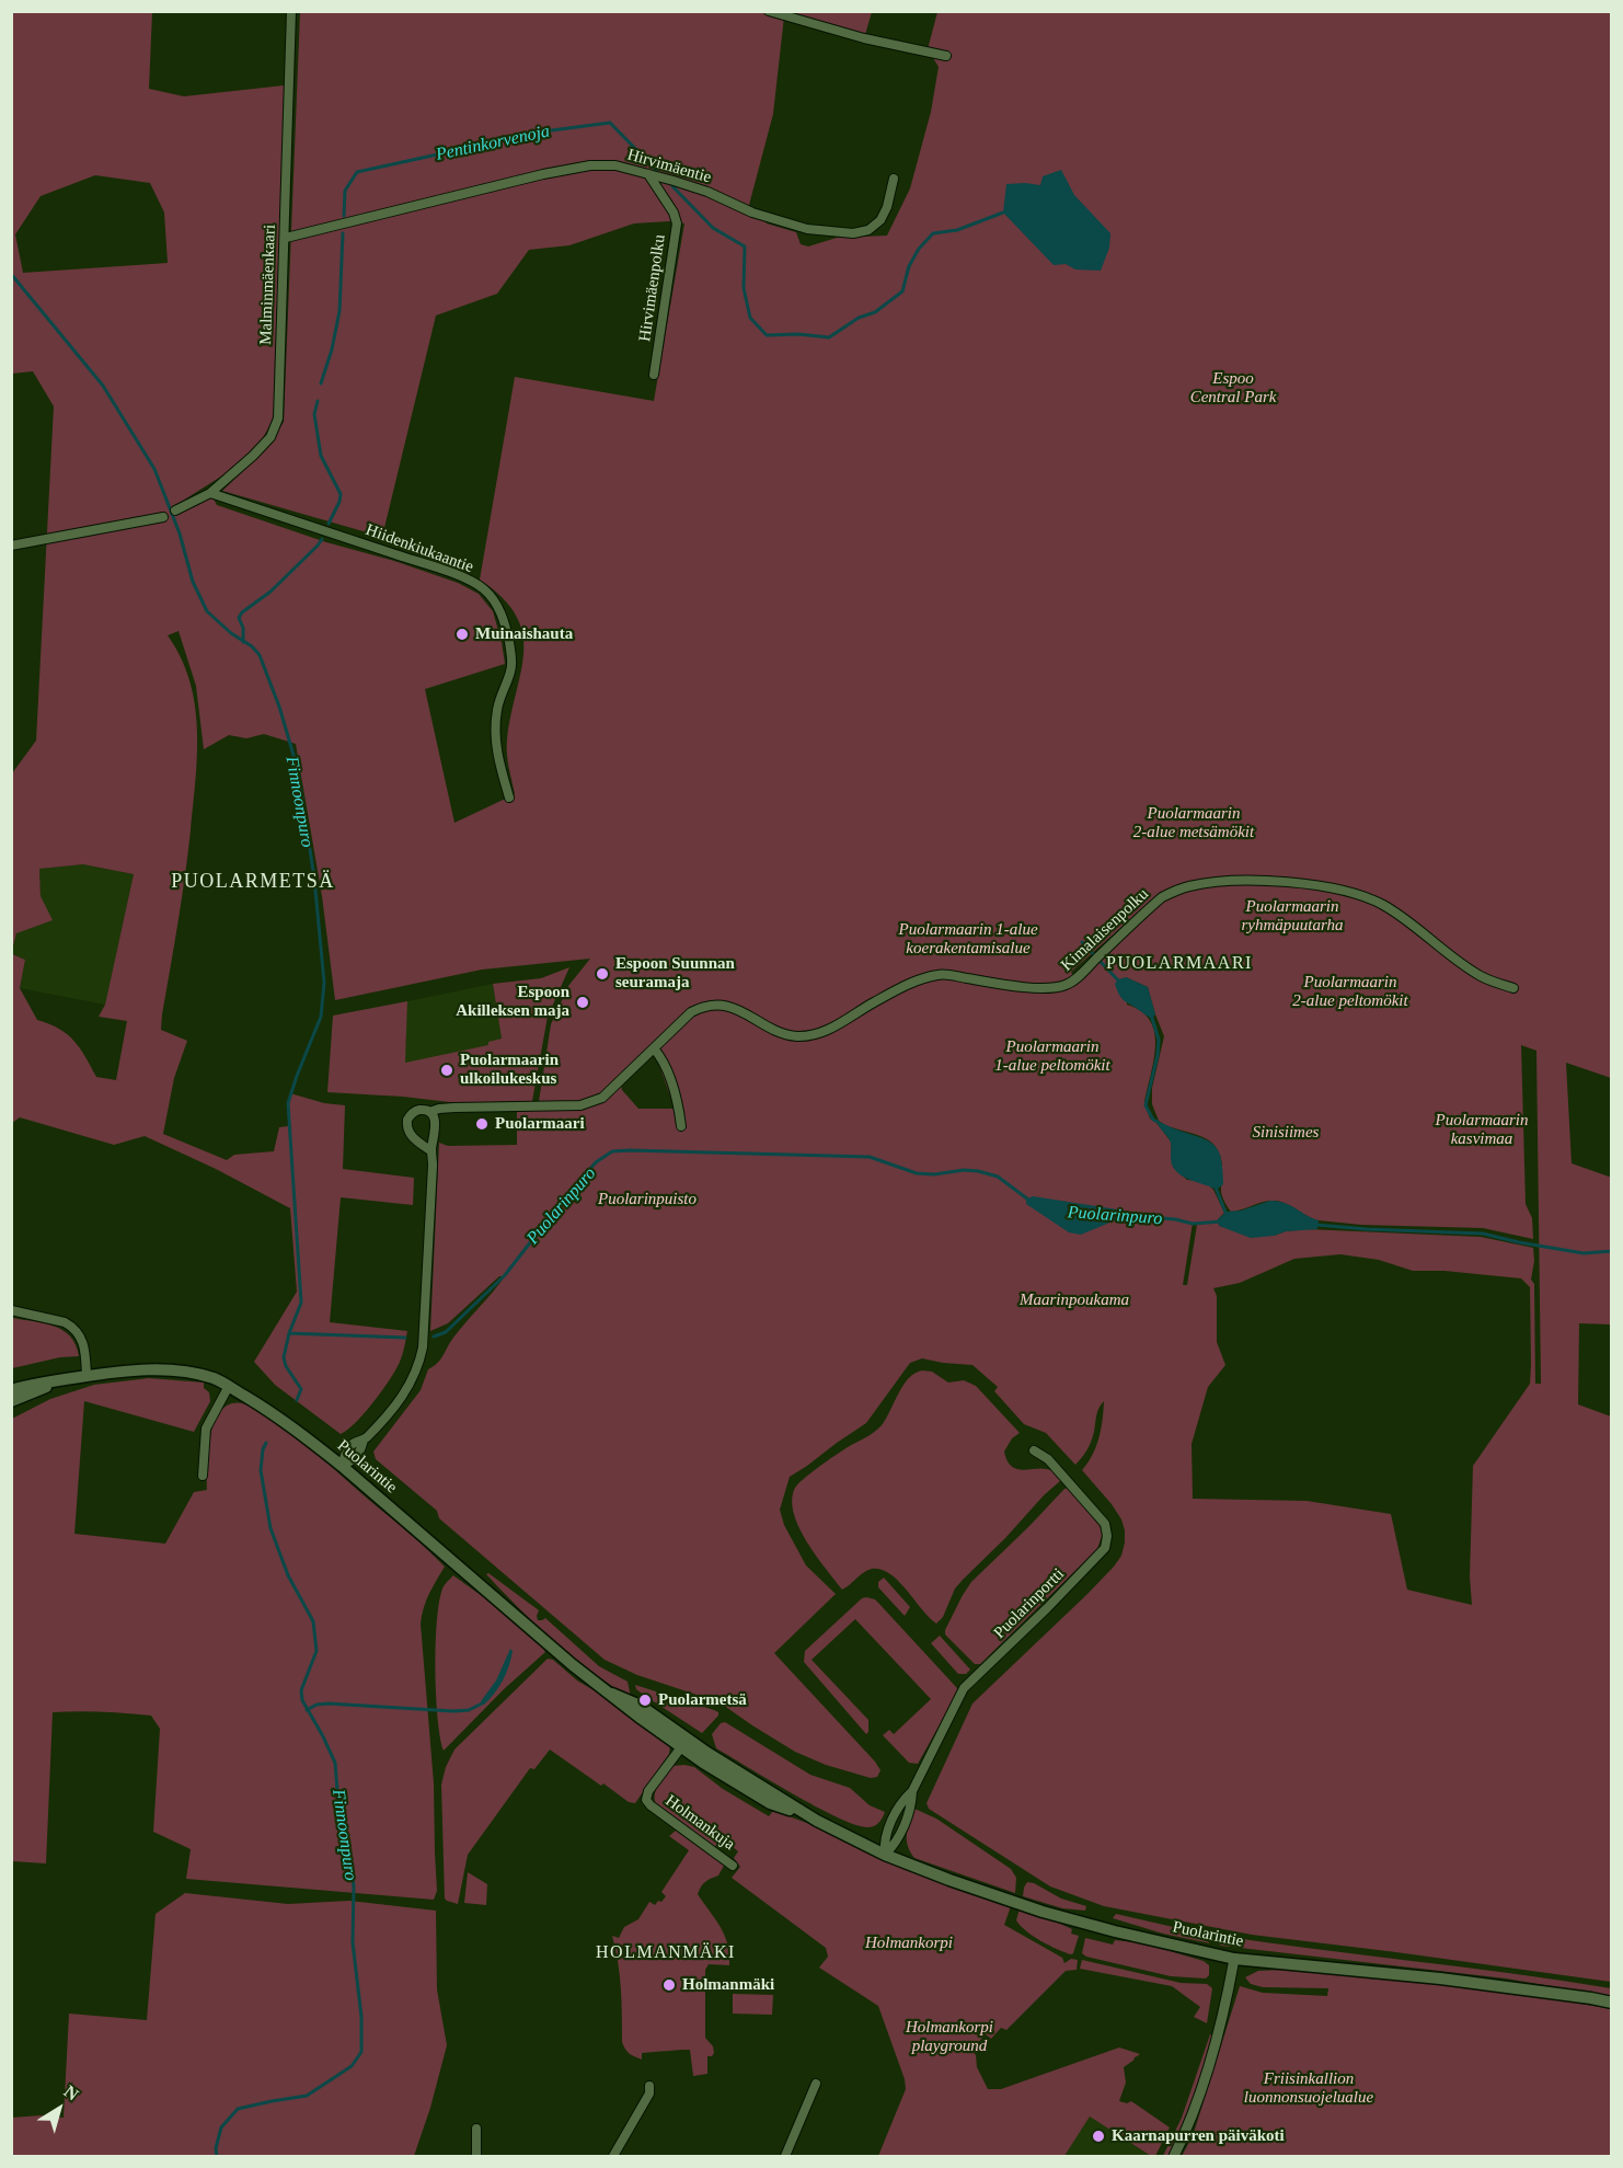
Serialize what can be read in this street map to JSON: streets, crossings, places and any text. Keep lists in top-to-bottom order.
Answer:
{
  "streets": {
    "main road": ["Puolarintie"],
    "street": [
      "Hirvimäentie",
      "Malminmäenkaari",
      "Hirvimäenpolku",
      "Hiidenkiukaantie",
      "Kimalaisenpolku",
      "Puolarinportti",
      "Holmankuja"
    ]
  },
  "crossings": [
    ["Hirvimäentie", "Malminmäenkaari"],
    ["Hirvimäentie", "Hirvimäenpolku"],
    ["Malminmäenkaari", "Hiidenkiukaantie"],
    ["Puolarintie", "Puolarinportti"],
    ["Puolarintie", "Holmankuja"]
  ],
  "districts": ["PUOLARMETSÄ", "PUOLARMAARI", "HOLMANMÄKI"],
  "water": ["Pentinkorvenoja", "Finnoonpuro", "Puolarinpuro"],
  "parks": [
    "Espoo Central Park",
    "Puolarmaarin 2-alue metsämökit",
    "Puolarmaarin ryhmäpuutarha",
    "Puolarmaarin 1-alue koerakentamisalue",
    "Puolarmaarin 2-alue peltomökit",
    "Puolarmaarin 1-alue peltomökit",
    "Puolarmaarin kasvimaa",
    "Sinisiimes",
    "Puolarinpuisto",
    "Maarinpoukama",
    "Holmankorpi",
    "Holmankorpi playground",
    "Friisinkallion luonnonsuojelualue"
  ],
  "places": [
    "Muinaishauta",
    "Espoon Suunnan seuramaja",
    "Espoon Akilleksen maja",
    "Puolarmaarin ulkoilukeskus",
    "Puolarmaari",
    "Puolarmetsä",
    "Holmanmäki",
    "Kaarnapurren päiväkoti"
  ],
  "north": "top right"
}
